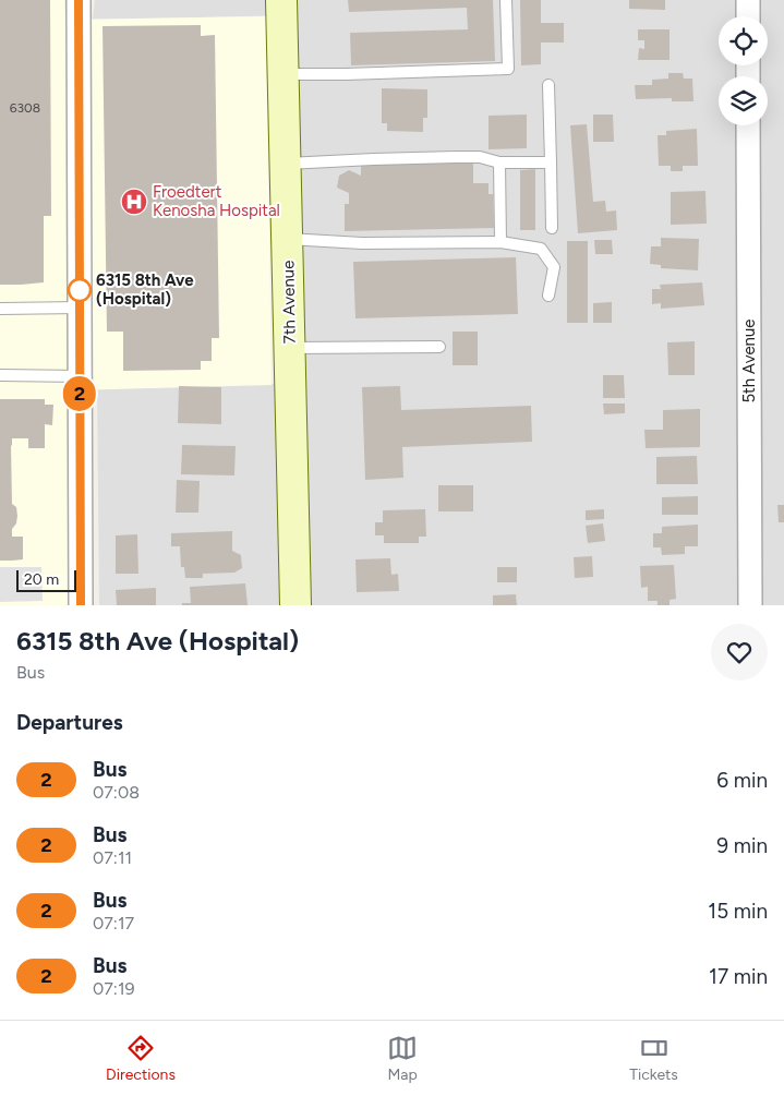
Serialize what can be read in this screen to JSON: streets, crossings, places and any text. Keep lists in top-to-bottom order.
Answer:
{
  "streets": {
    "street": ["7th Avenue", "5th Avenue"]
  },
  "places": {
    "hospital": ["Froedtert Kenosha Hospital"],
    "other": ["6315 8th Ave (Hospital)"]
  },
  "lines": ["bus line 2"],
  "house_numbers": ["6308"],
  "scale_bar": "20 m",
  "page": {
    "on_map": "2",
    "scale": "20 m",
    "heading": [
      ["6315 8th Ave (Hospital)", "Bus"],
      "Departures"
    ],
    "list": [
      {
        "mark": "2",
        "name": "Bus",
        "note": "07:08",
        "value": "6 min"
      },
      {
        "mark": "2",
        "name": "Bus",
        "note": "07:11",
        "value": "9 min"
      },
      {
        "mark": "2",
        "name": "Bus",
        "note": "07:17",
        "value": "15 min"
      },
      {
        "mark": "2",
        "name": "Bus",
        "note": "07:19",
        "value": "17 min"
      }
    ],
    "tabs": ["Directions", "Map", "Tickets"]
  }
}
